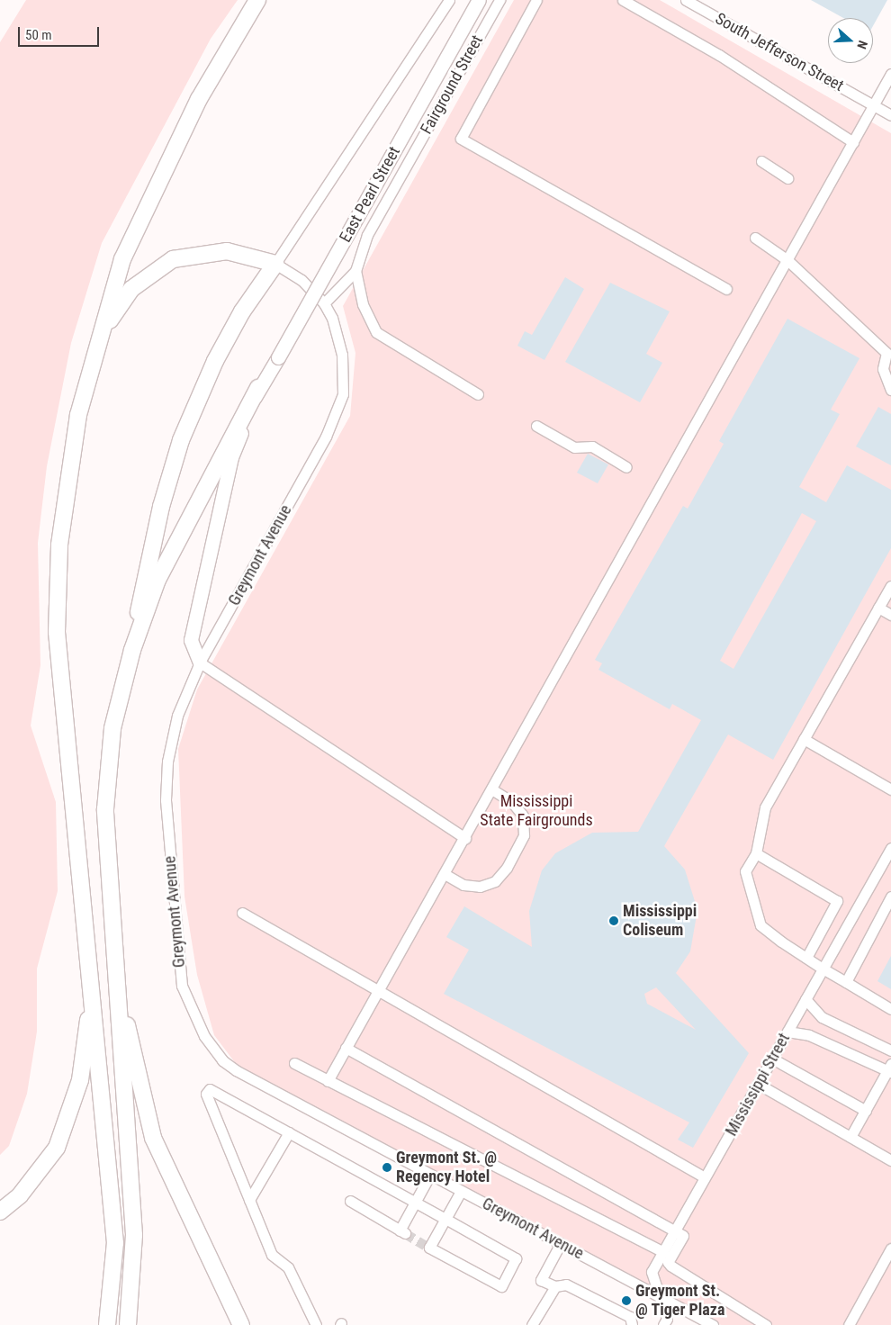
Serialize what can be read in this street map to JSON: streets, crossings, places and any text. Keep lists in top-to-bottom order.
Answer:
{
  "streets": {
    "main road": ["East Pearl Street"],
    "street": [
      "South Jefferson Street",
      "Fairground Street",
      "Greymont Avenue",
      "Mississippi Street"
    ]
  },
  "crossings": [
    ["East Pearl Street", "Greymont Avenue"],
    ["Greymont Avenue", "Mississippi Street"]
  ],
  "parks": ["Mississippi State Fairgrounds"],
  "places": ["Mississippi Coliseum", "Greymont St. @ Regency Hotel", "Greymont St. @ Tiger Plaza"],
  "scale_bar": "50 m",
  "north": "right"
}
